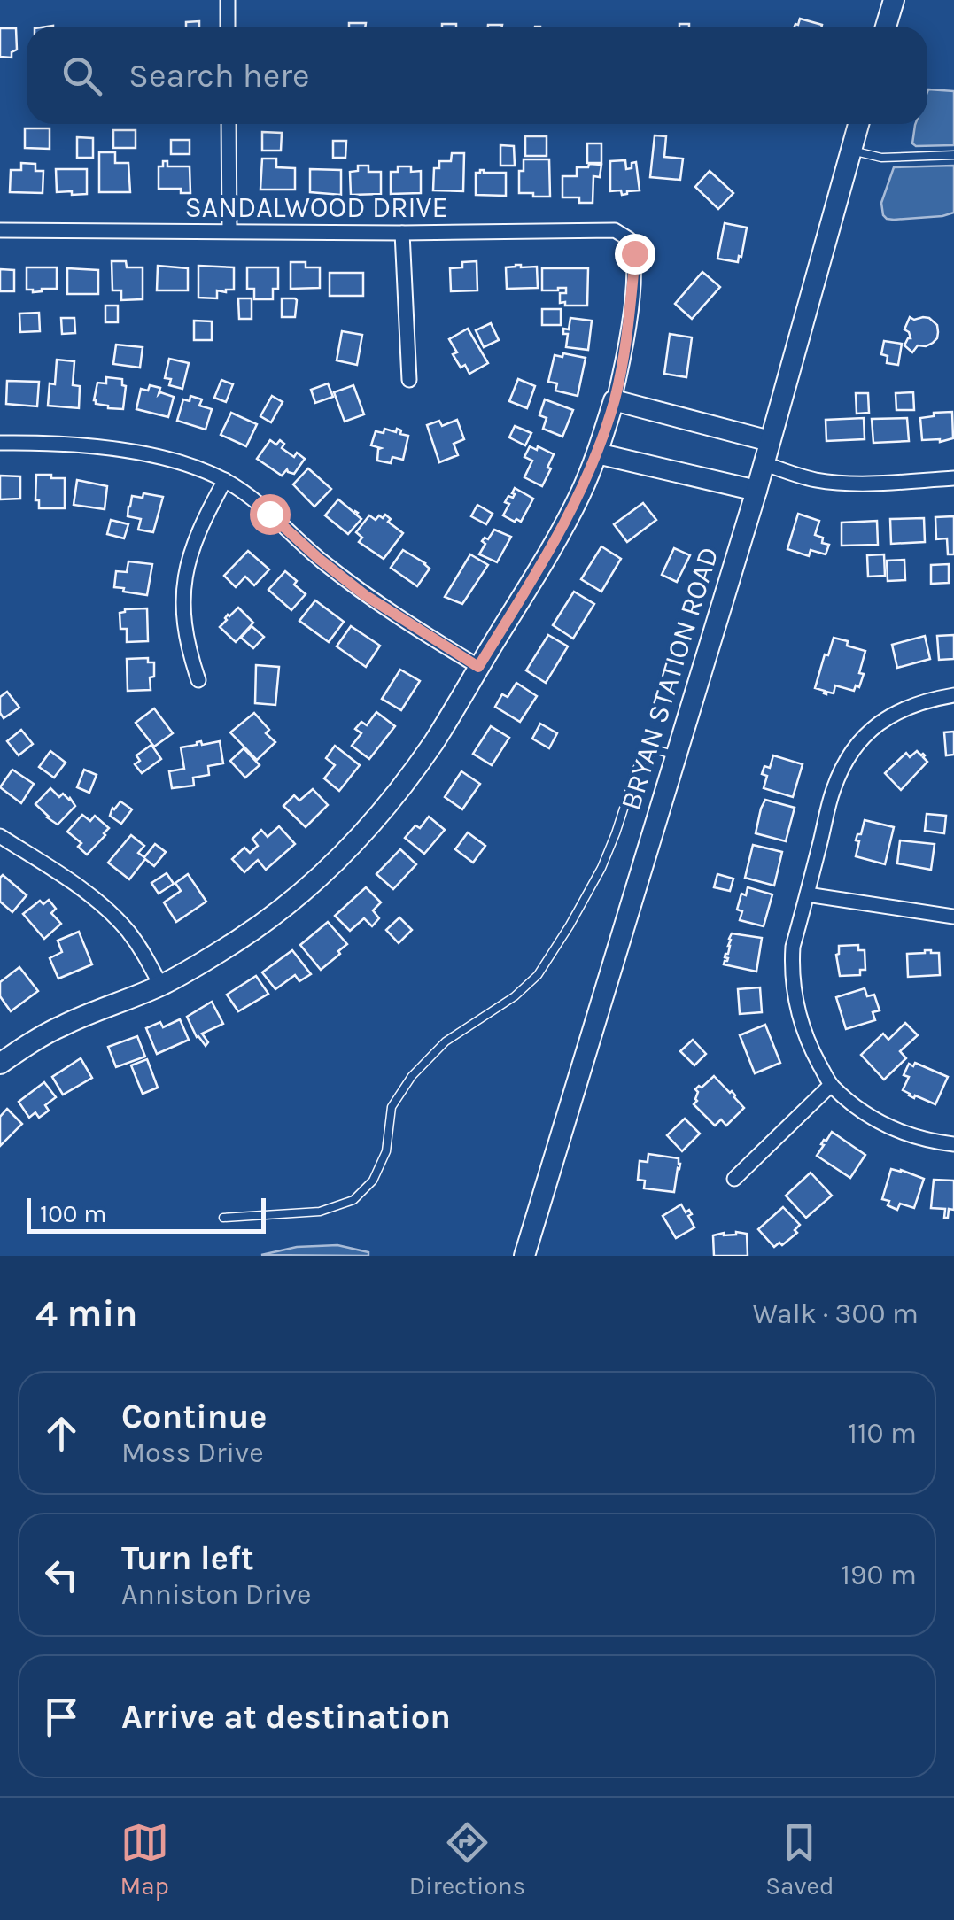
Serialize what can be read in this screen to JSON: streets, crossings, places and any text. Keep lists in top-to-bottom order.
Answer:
{
  "streets": {
    "street": ["SANDALWOOD DRIVE", "BRYAN STATION ROAD"]
  },
  "scale_bar": "100 m",
  "page": {
    "search": "Search here",
    "scale": "100 m",
    "heading": ["4 min", "Walk · 300 m"],
    "list": [
      ["Continue", "Moss Drive", "110 m"],
      ["Turn left", "Anniston Drive", "190 m"],
      "Arrive at destination"
    ],
    "nav": ["Map", "Directions", "Saved"]
  }
}
